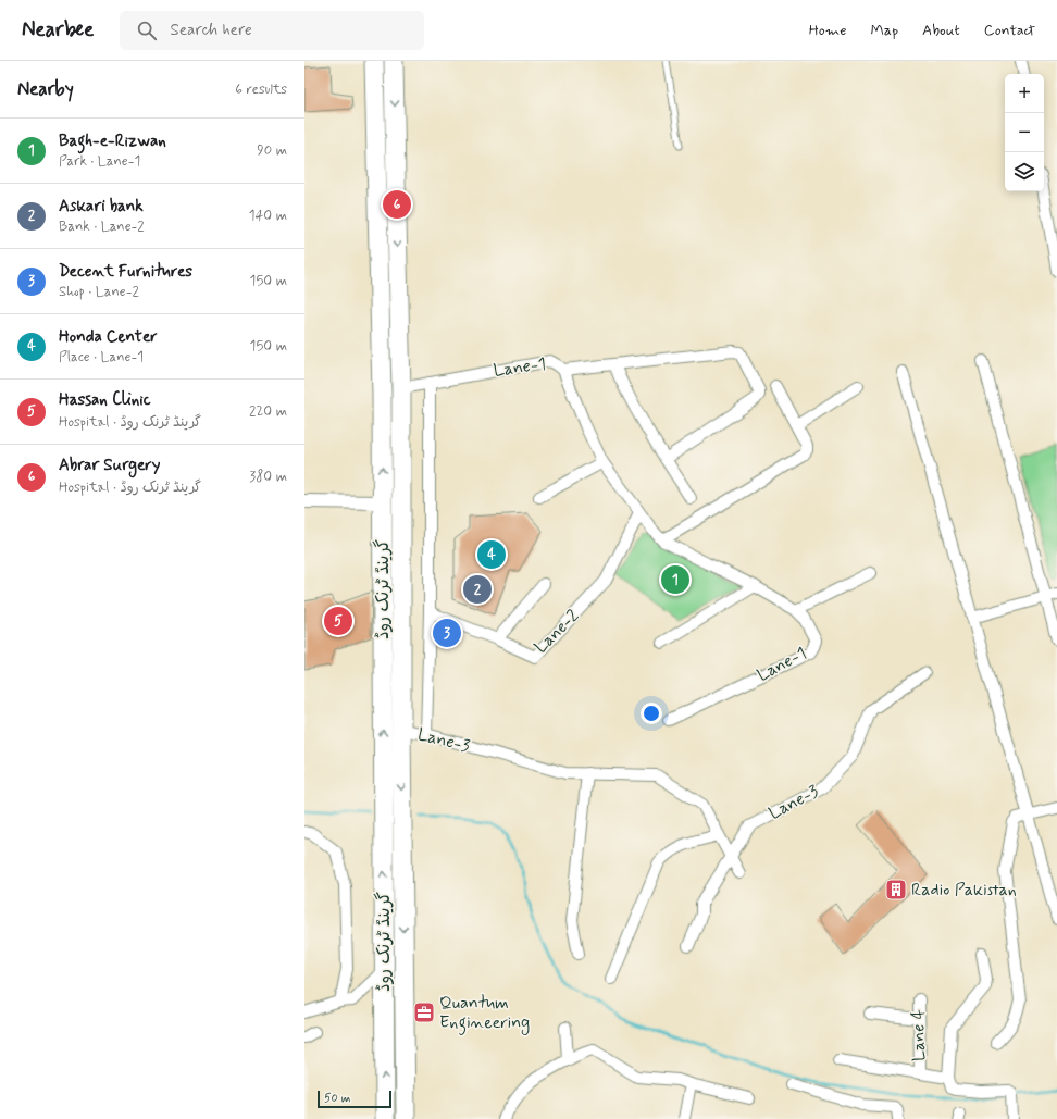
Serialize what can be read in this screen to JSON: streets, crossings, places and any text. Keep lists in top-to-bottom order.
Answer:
{
  "streets": {
    "highway": ["گرینڈ ٹرنک روڈ"],
    "street": [
      "Lane-1",
      "Lane-2",
      "Lane-3",
      "Lane 4"
    ]
  },
  "crossings": [
    ["Lane-1", "گرینڈ ٹرنک روڈ"],
    ["Lane-1", "Lane-2"],
    ["گرینڈ ٹرنک روڈ", "Lane-3"]
  ],
  "places": {
    "building": ["Radio Pakistan"],
    "office": ["Quantum Engineering"]
  },
  "scale_bar": "50 m",
  "page": {
    "header": "Nearbee",
    "search": "Search here",
    "nav": [
      "Home",
      "Map",
      "About",
      "Contact"
    ],
    "heading": ["Nearby", "6 results"],
    "map_buttons": ["+", "−"],
    "list": [
      {
        "mark": "1",
        "name": "Bagh-e-Rizwan",
        "note": "Park · Lane-1",
        "value": "90 m"
      },
      {
        "mark": "2",
        "name": "Askari bank",
        "note": "Bank · Lane-2",
        "value": "140 m"
      },
      {
        "mark": "3",
        "name": "Decent Furnitures",
        "note": "Shop · Lane-2",
        "value": "150 m"
      },
      {
        "mark": "4",
        "name": "Honda Center",
        "note": "Place · Lane-1",
        "value": "150 m"
      },
      {
        "mark": "5",
        "name": "Hassan Clinic",
        "note": "Hospital · گرینڈ ٹرنک روڈ",
        "value": "220 m"
      },
      {
        "mark": "6",
        "name": "Abrar Surgery",
        "note": "Hospital · گرینڈ ٹرنک روڈ",
        "value": "380 m"
      }
    ],
    "pins": [
      "6",
      "4",
      "1",
      "2",
      "5",
      "3"
    ],
    "scale": "50 m"
  }
}
